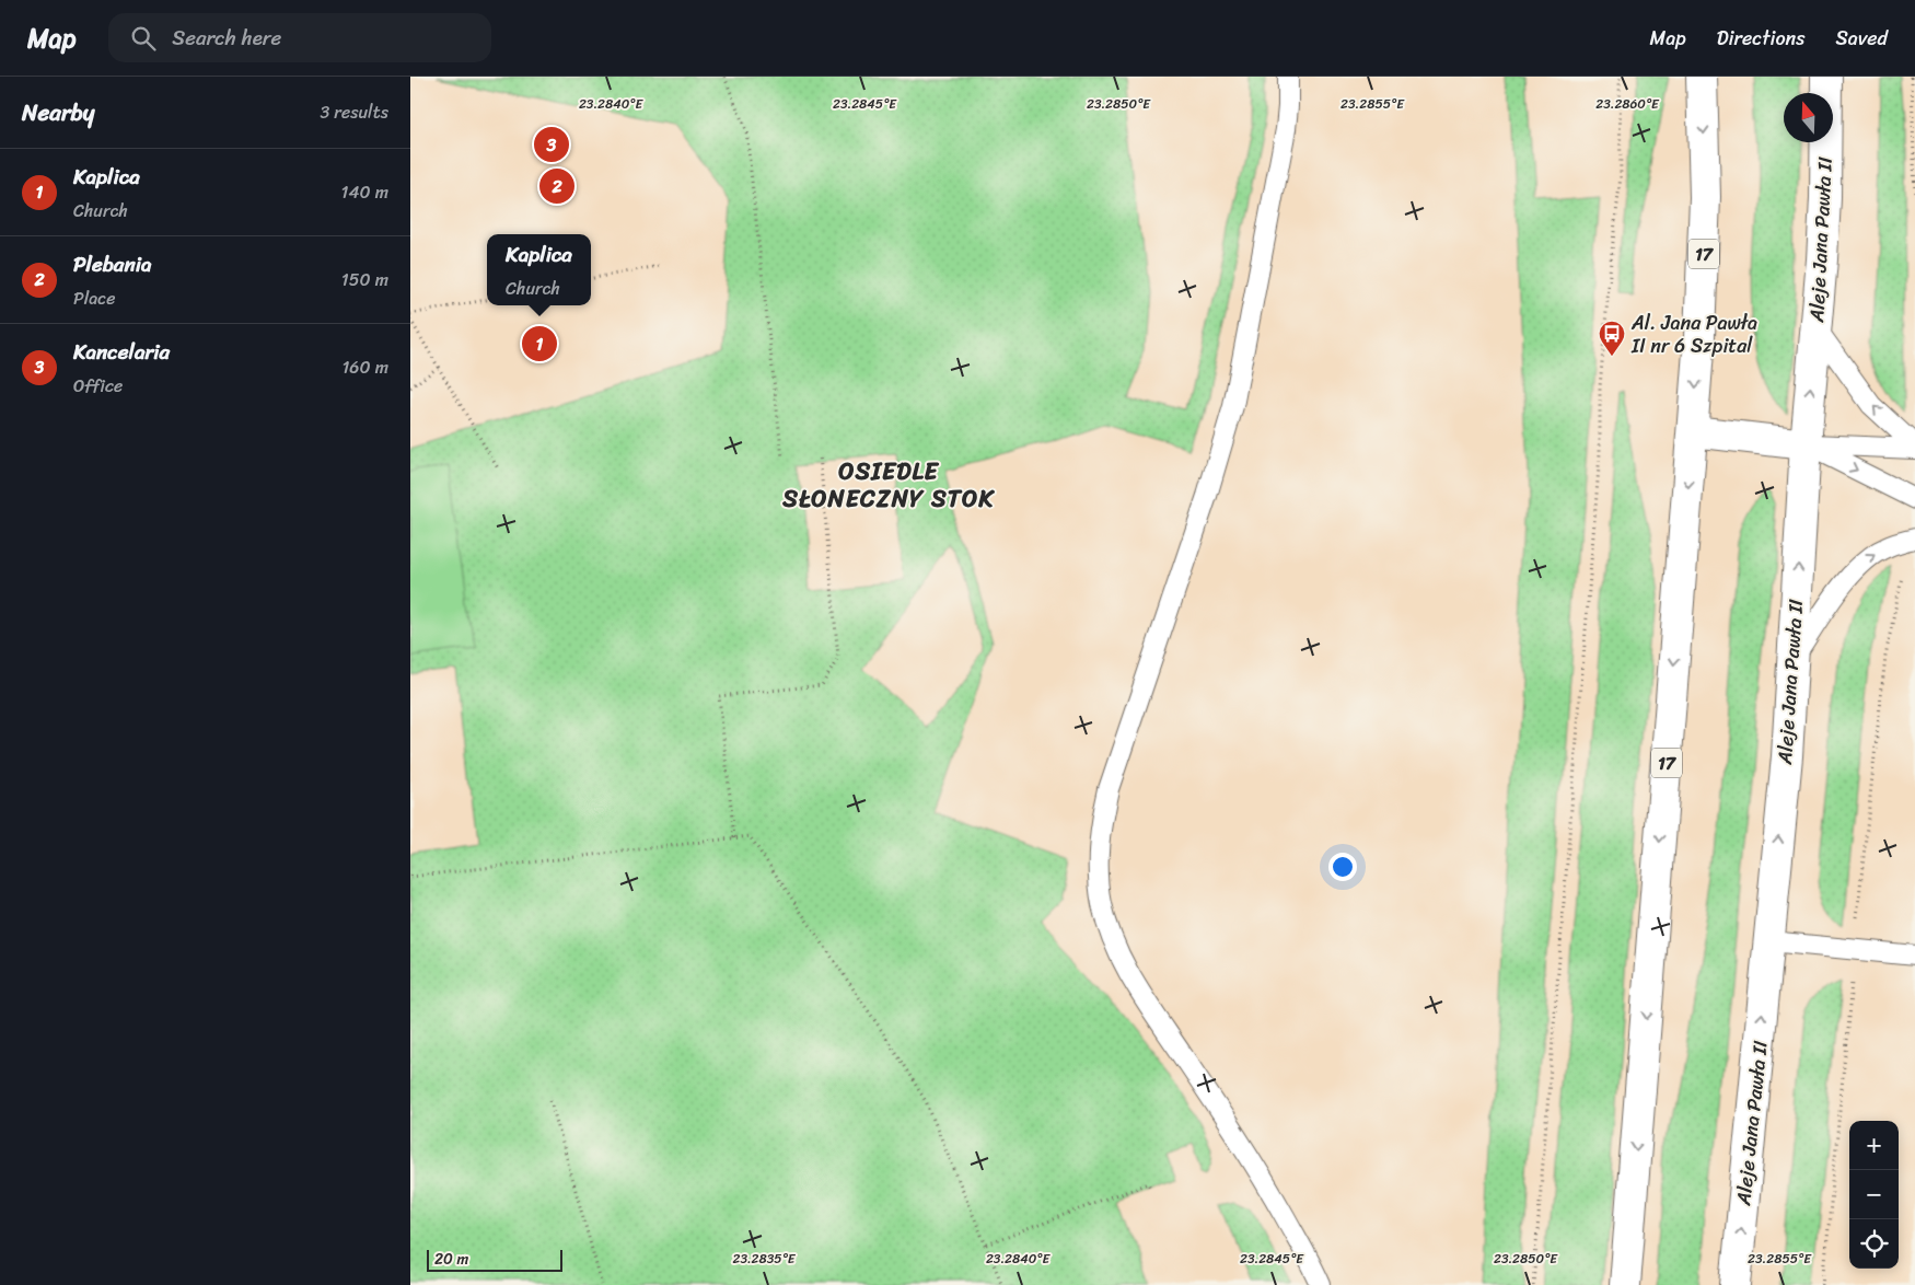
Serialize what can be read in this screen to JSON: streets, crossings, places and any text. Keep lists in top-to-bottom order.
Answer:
{
  "streets": {
    "highway": ["Aleje Jana Pawła II", "17"]
  },
  "districts": ["OSIEDLE SŁONECZNY STOK"],
  "places": {
    "bus stop": ["Al. Jana Pawła II nr 6 Szpital"]
  },
  "scale_bar": "20 m",
  "north": "top",
  "page": {
    "header": "Map",
    "search": "Search here",
    "nav": ["Map", "Directions", "Saved"],
    "heading": ["Nearby", "3 results"],
    "pins": ["3", "2", "1"],
    "list": [
      {
        "mark": "1",
        "name": "Kaplica",
        "note": "Church",
        "value": "140 m"
      },
      {
        "mark": "2",
        "name": "Plebania",
        "note": "Place",
        "value": "150 m"
      },
      {
        "mark": "3",
        "name": "Kancelaria",
        "note": "Office",
        "value": "160 m"
      }
    ],
    "popup": ["Kaplica", "Church"],
    "map_buttons": ["+", "−"],
    "scale": "20 m"
  },
  "coordinates": [
    "23.2860°E",
    "23.2840°E",
    "23.2845°E",
    "23.2850°E",
    "23.2855°E",
    "23.2835°E"
  ]
}
